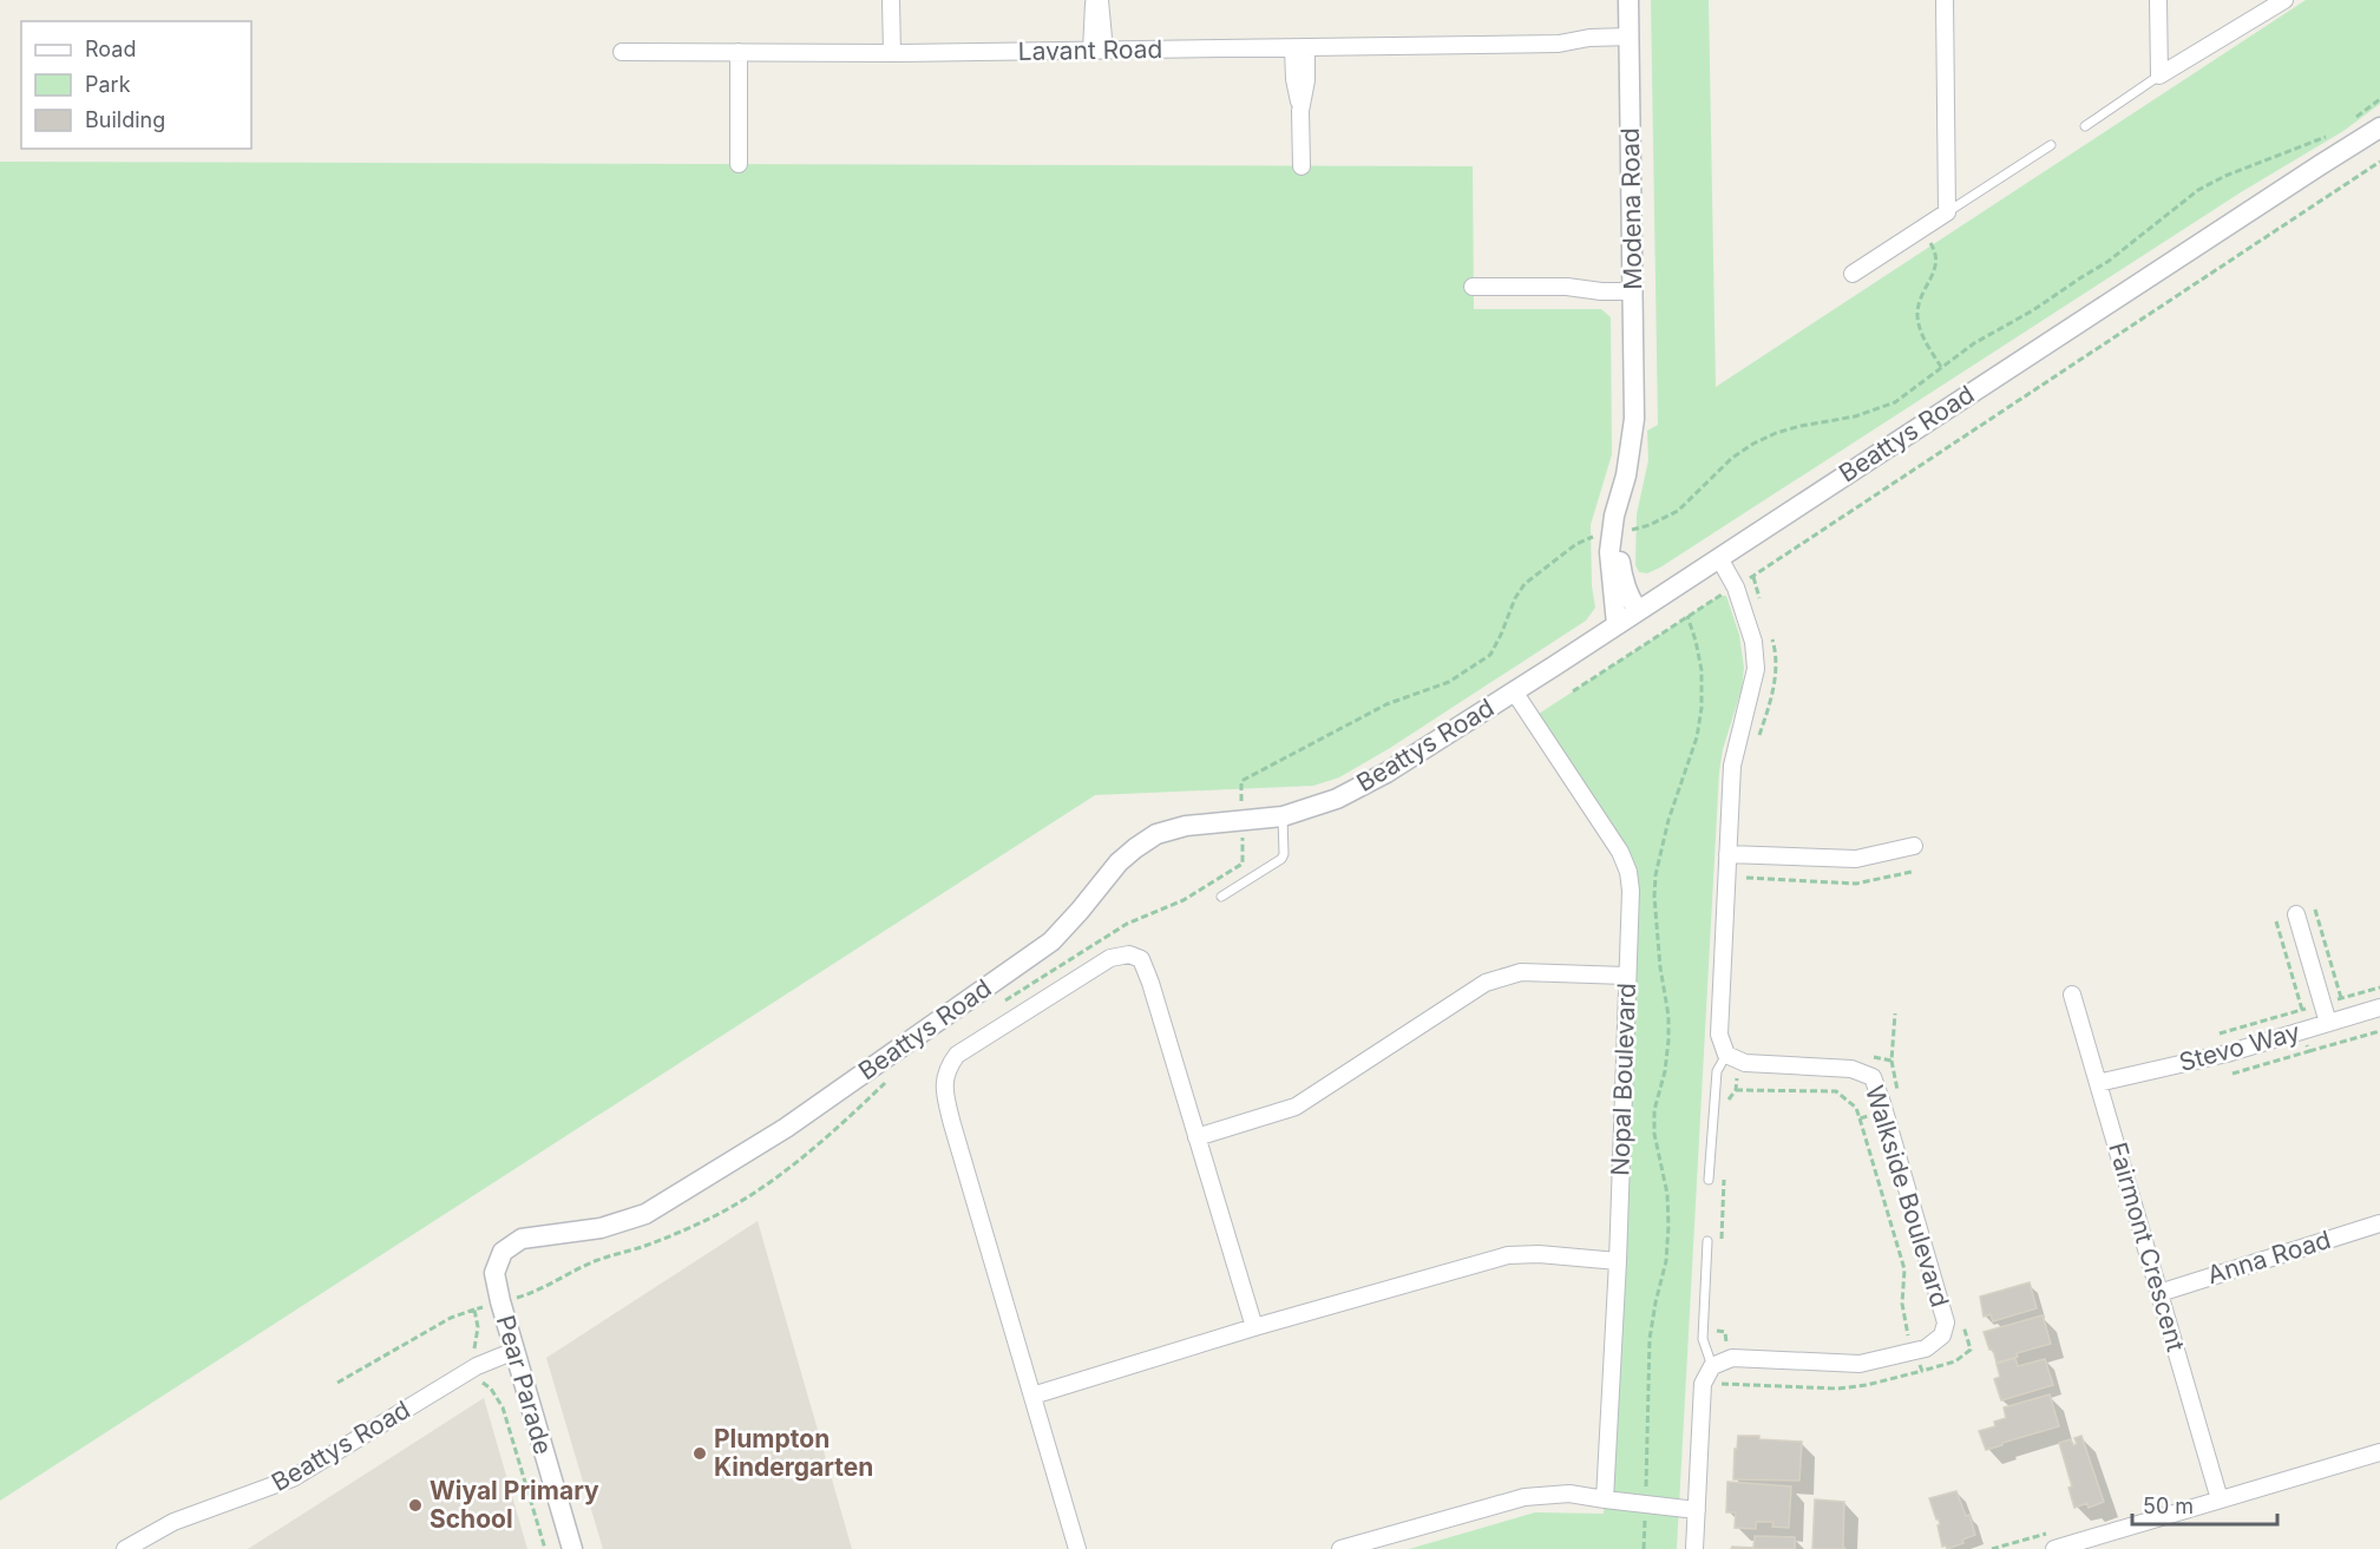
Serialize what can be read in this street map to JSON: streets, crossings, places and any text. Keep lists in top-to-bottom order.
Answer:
{
  "streets": {
    "street": [
      "Lavant Road",
      "Modena Road",
      "Beattys Road",
      "Stevo Way",
      "Nopal Boulevard",
      "Walkside Boulevard",
      "Fairmont Crescent",
      "Anna Road",
      "Pear Parade"
    ]
  },
  "crossings": [
    ["Lavant Road", "Modena Road"],
    ["Modena Road", "Beattys Road"],
    ["Beattys Road", "Nopal Boulevard"],
    ["Beattys Road", "Pear Parade"],
    ["Stevo Way", "Fairmont Crescent"],
    ["Fairmont Crescent", "Anna Road"]
  ],
  "places": ["Plumpton Kindergarten", "Wiyal Primary School"],
  "legend": ["Road", "Park", "Building"],
  "scale_bar": "50 m"
}
